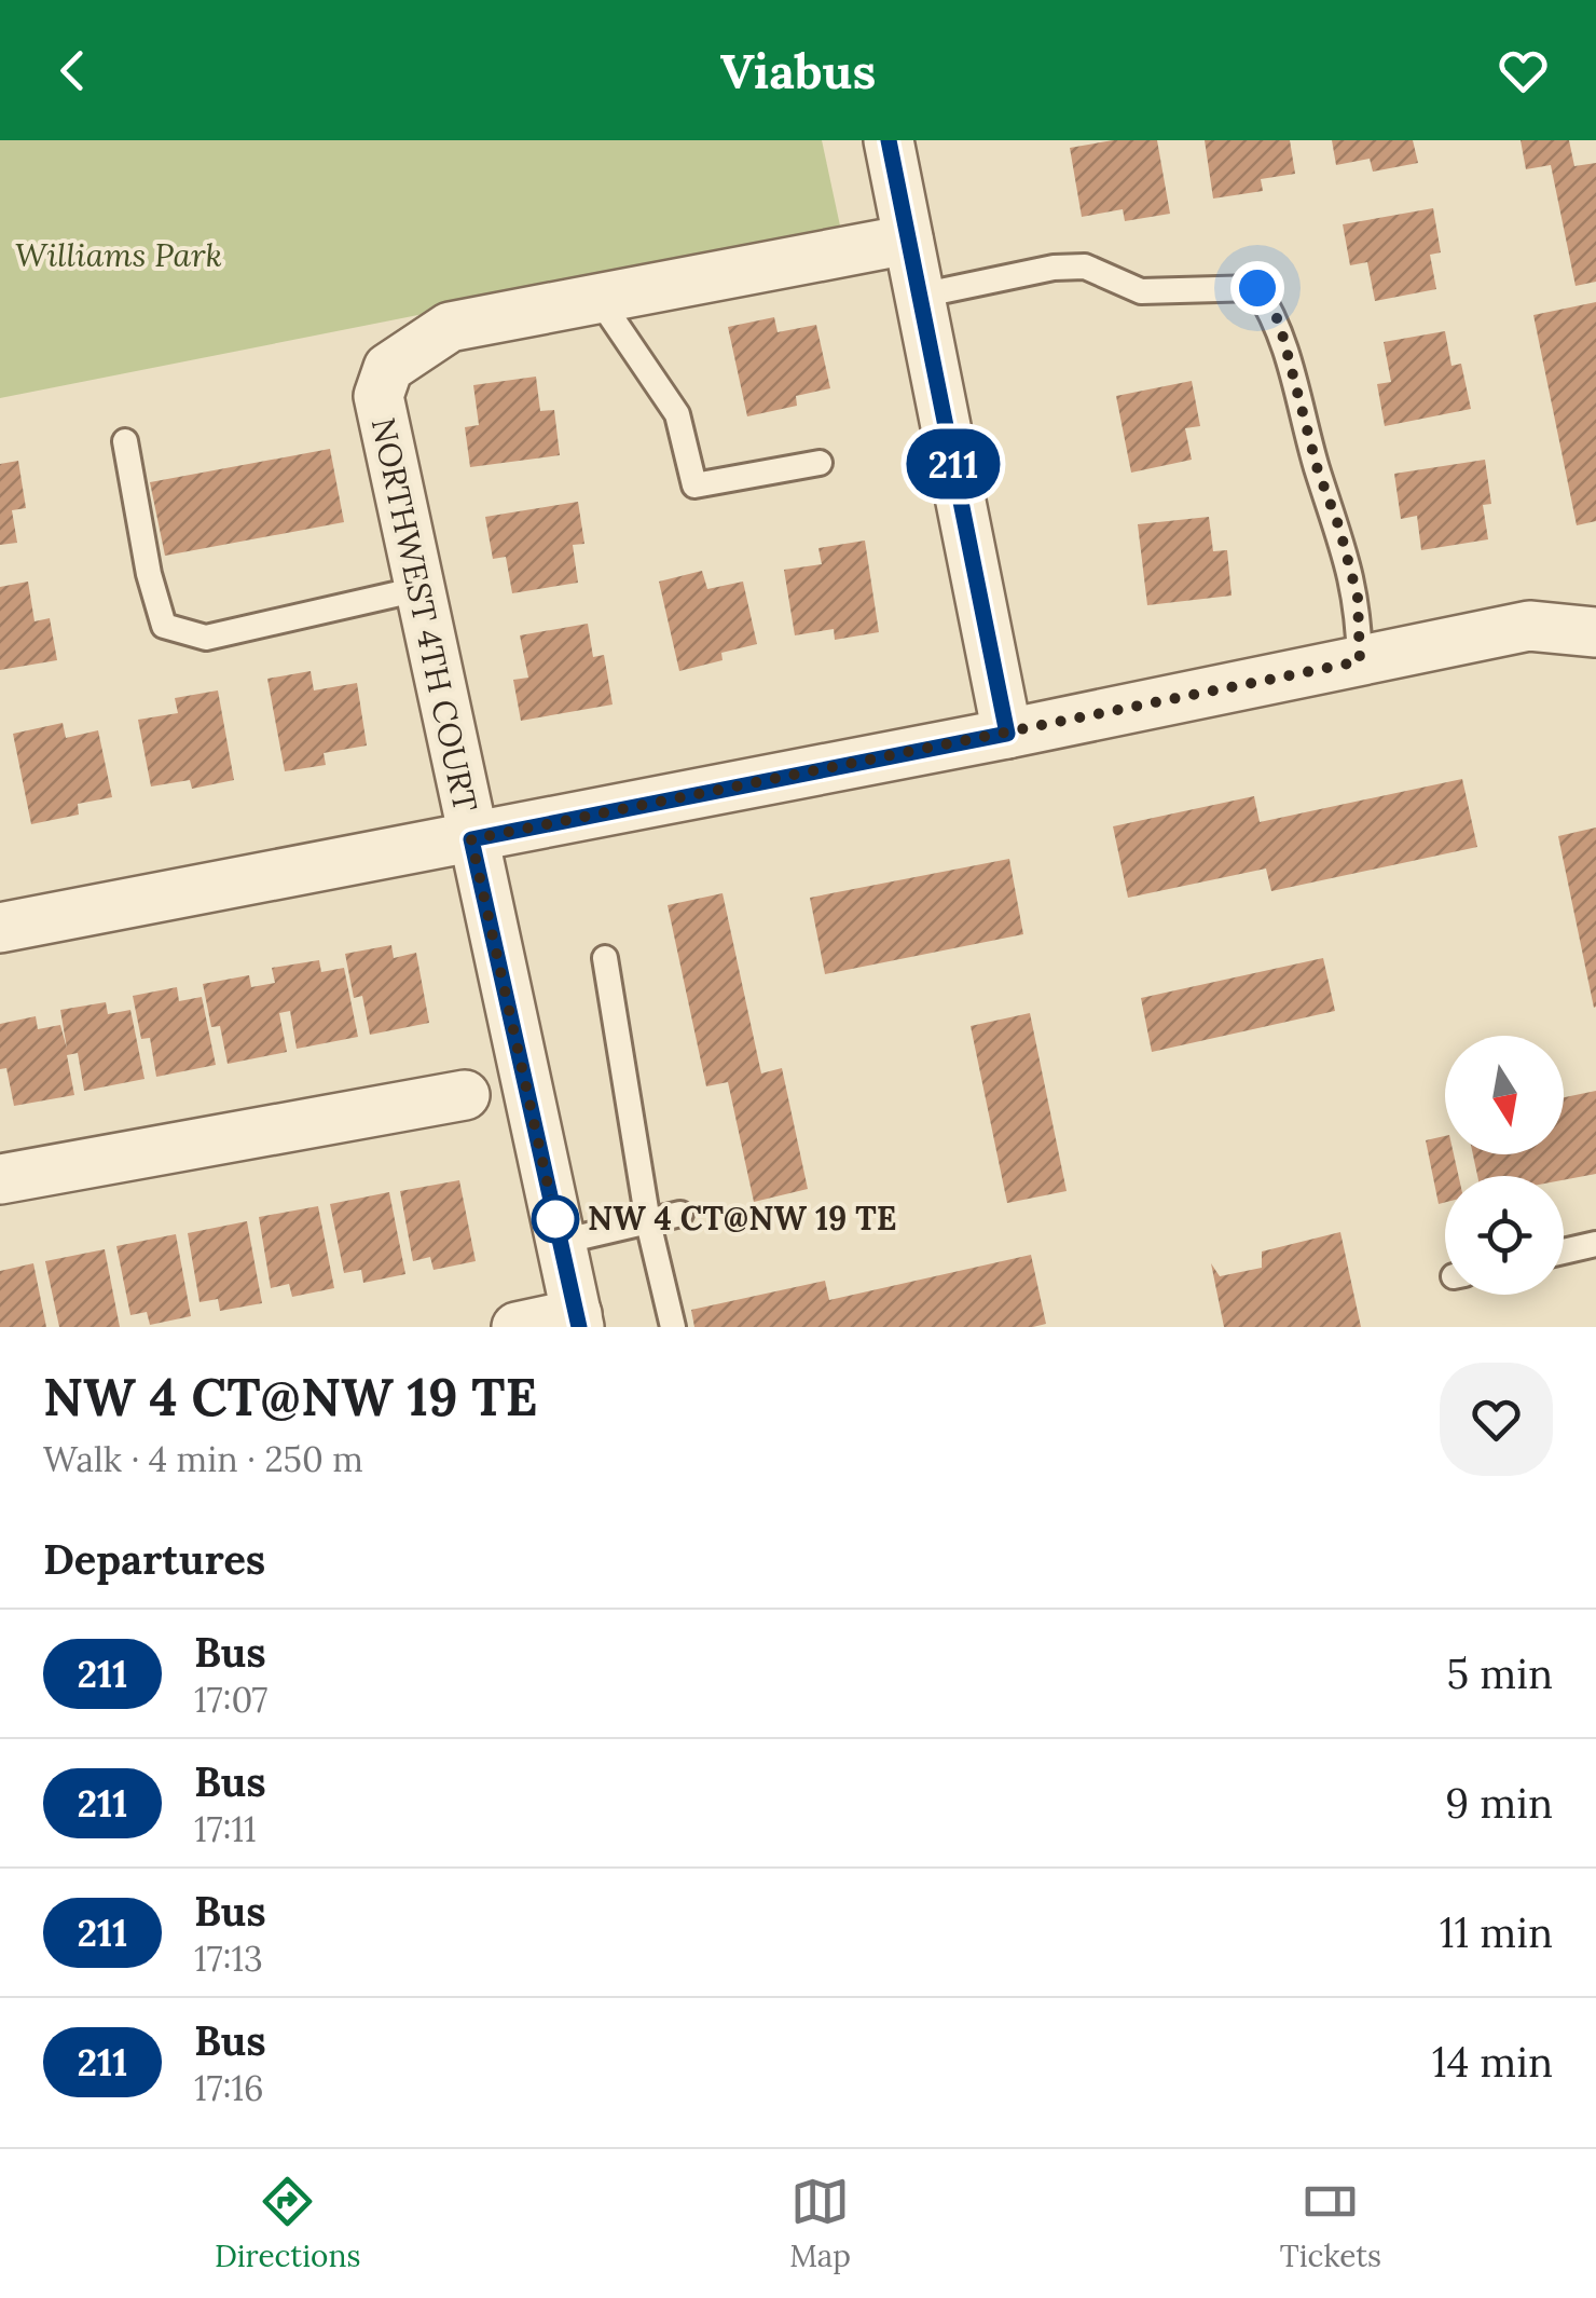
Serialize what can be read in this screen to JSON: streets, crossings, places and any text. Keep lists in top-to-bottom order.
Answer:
{
  "streets": {
    "street": ["NORTHWEST 4TH COURT"]
  },
  "parks": ["Williams Park"],
  "places": ["NW 4 CT@NW 19 TE"],
  "lines": ["bus line 211"],
  "north": "bottom",
  "page": {
    "header": "Viabus",
    "on_map": "211",
    "heading": [
      ["NW 4 CT@NW 19 TE", "Walk · 4 min · 250 m"],
      "Departures"
    ],
    "list": [
      {
        "mark": "211",
        "name": "Bus",
        "note": "17:07",
        "value": "5 min"
      },
      {
        "mark": "211",
        "name": "Bus",
        "note": "17:11",
        "value": "9 min"
      },
      {
        "mark": "211",
        "name": "Bus",
        "note": "17:13",
        "value": "11 min"
      },
      {
        "mark": "211",
        "name": "Bus",
        "note": "17:16",
        "value": "14 min"
      }
    ],
    "tabs": ["Directions", "Map", "Tickets"]
  }
}
